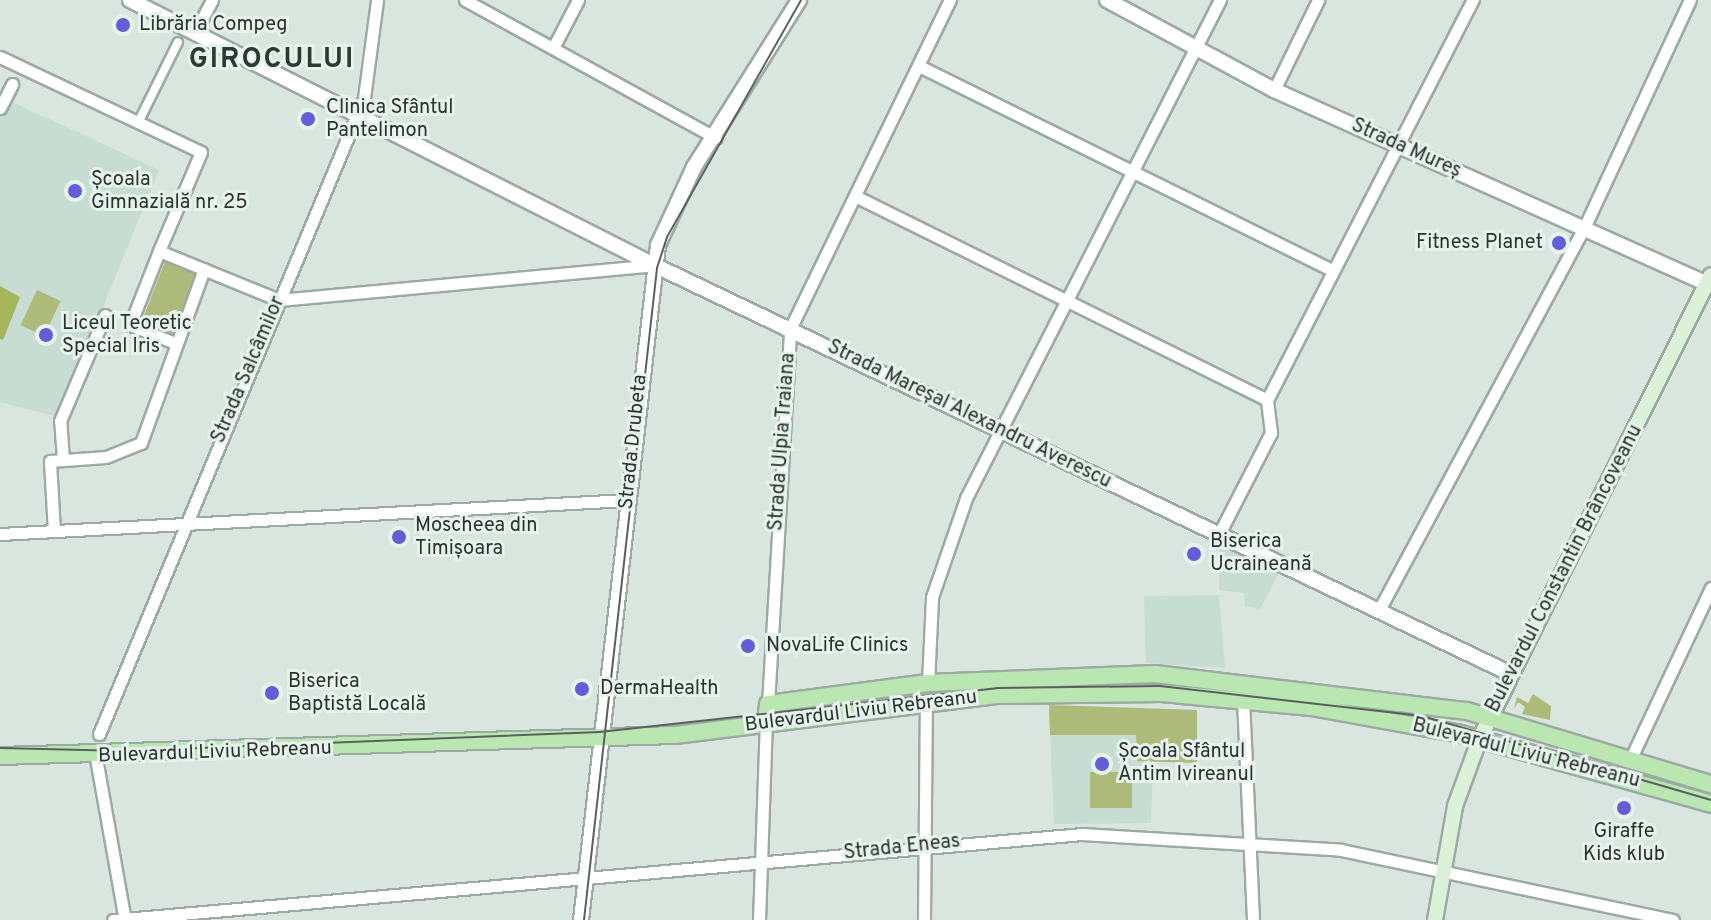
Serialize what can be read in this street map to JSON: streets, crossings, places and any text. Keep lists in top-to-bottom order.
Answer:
{
  "streets": {
    "main road": ["Strada Ulpia Traiana", "Bulevardul Constantin Brâncoveanu", "Bulevardul Liviu Rebreanu"],
    "street": [
      "Strada Mureș",
      "Strada Salcâmilor",
      "Strada Mareșal Alexandru Averescu",
      "Strada Drubeta",
      "Strada Eneas"
    ]
  },
  "crossings": [
    ["Strada Mureș", "Bulevardul Constantin Brâncoveanu"],
    ["Strada Salcâmilor", "Strada Mareșal Alexandru Averescu"],
    ["Strada Mareșal Alexandru Averescu", "Strada Drubeta"],
    ["Strada Mareșal Alexandru Averescu", "Strada Ulpia Traiana"],
    ["Strada Mareșal Alexandru Averescu", "Bulevardul Constantin Brâncoveanu"],
    ["Strada Drubeta", "Bulevardul Liviu Rebreanu"],
    ["Strada Drubeta", "Strada Eneas"],
    ["Strada Ulpia Traiana", "Bulevardul Liviu Rebreanu"],
    ["Strada Ulpia Traiana", "Strada Eneas"],
    ["Bulevardul Constantin Brâncoveanu", "Bulevardul Liviu Rebreanu"],
    ["Bulevardul Constantin Brâncoveanu", "Strada Eneas"]
  ],
  "districts": ["GIROCULUI"],
  "places": [
    "Librăria Compeg",
    "Clinica Sfântul Pantelimon",
    "Școala Gimnazială nr. 25",
    "Fitness Planet",
    "Liceul Teoretic Special Iris",
    "Moscheea din Timișoara",
    "Biserica Ucraineană",
    "NovaLife Clinics",
    "DermaHealth",
    "Biserica Baptistă Locală",
    "Școala Sfântul Antim Ivireanul",
    "Giraffe Kids klub"
  ]
}
